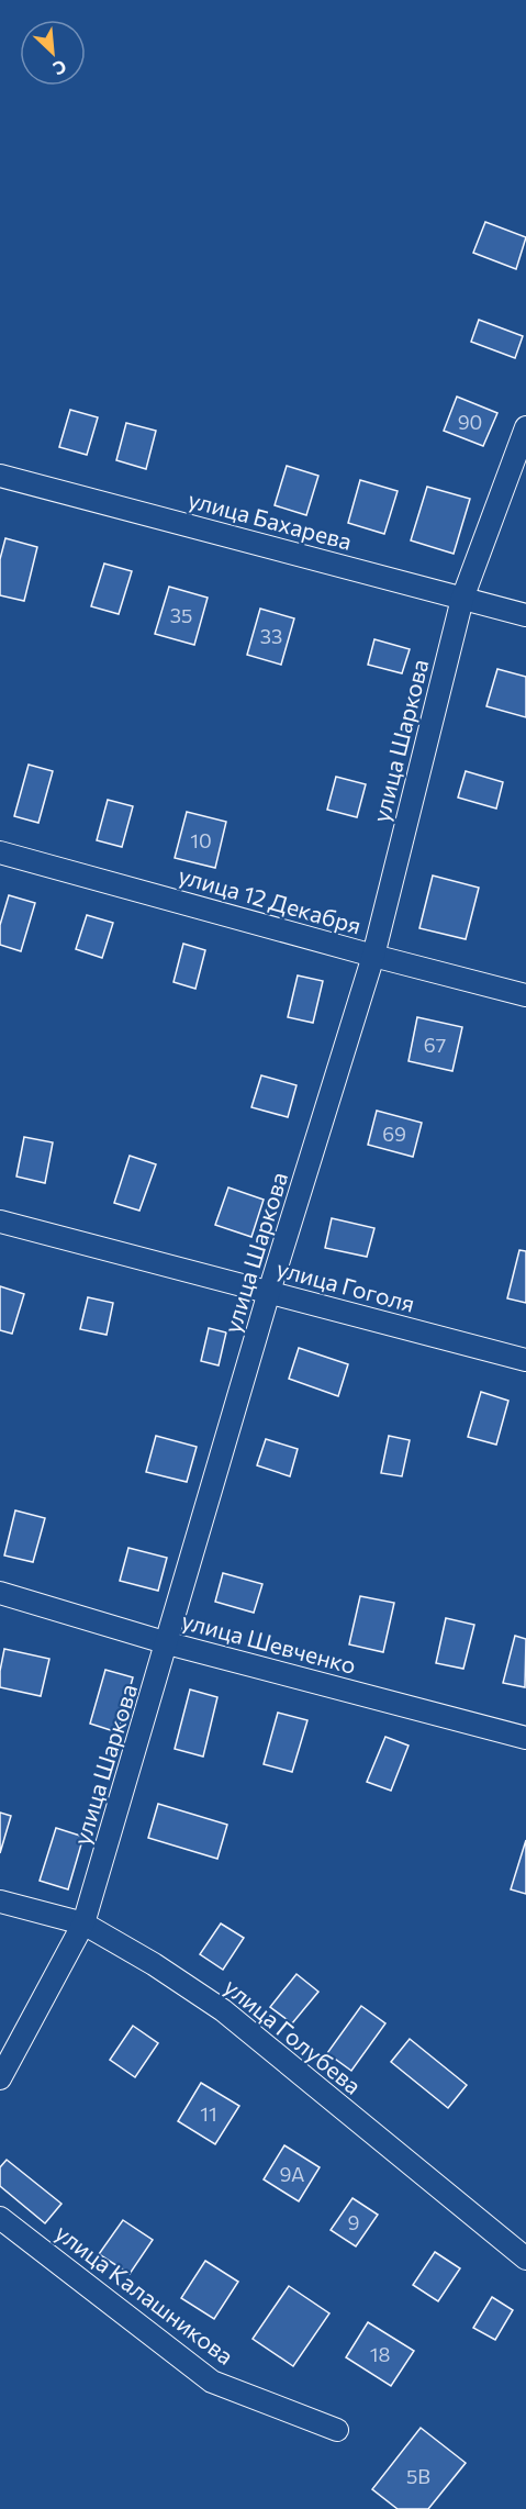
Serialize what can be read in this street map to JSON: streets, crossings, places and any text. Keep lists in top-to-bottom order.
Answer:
{
  "streets": {
    "street": [
      "улица Бахарева",
      "улица Шаркова",
      "улица 12 Декабря",
      "улица Гоголя",
      "улица Шевченко",
      "улица Голубева",
      "улица Калашникова"
    ]
  },
  "crossings": [
    ["улица Бахарева", "улица Шаркова"],
    ["улица Шаркова", "улица 12 Декабря"],
    ["улица Шаркова", "улица Гоголя"],
    ["улица Шаркова", "улица Шевченко"],
    ["улица Шаркова", "улица Голубева"]
  ],
  "house_numbers": [
    "90",
    "35",
    "33",
    "10",
    "67",
    "69",
    "11",
    "9А",
    "9",
    "18",
    "5В"
  ],
  "north": "bottom right"
}
